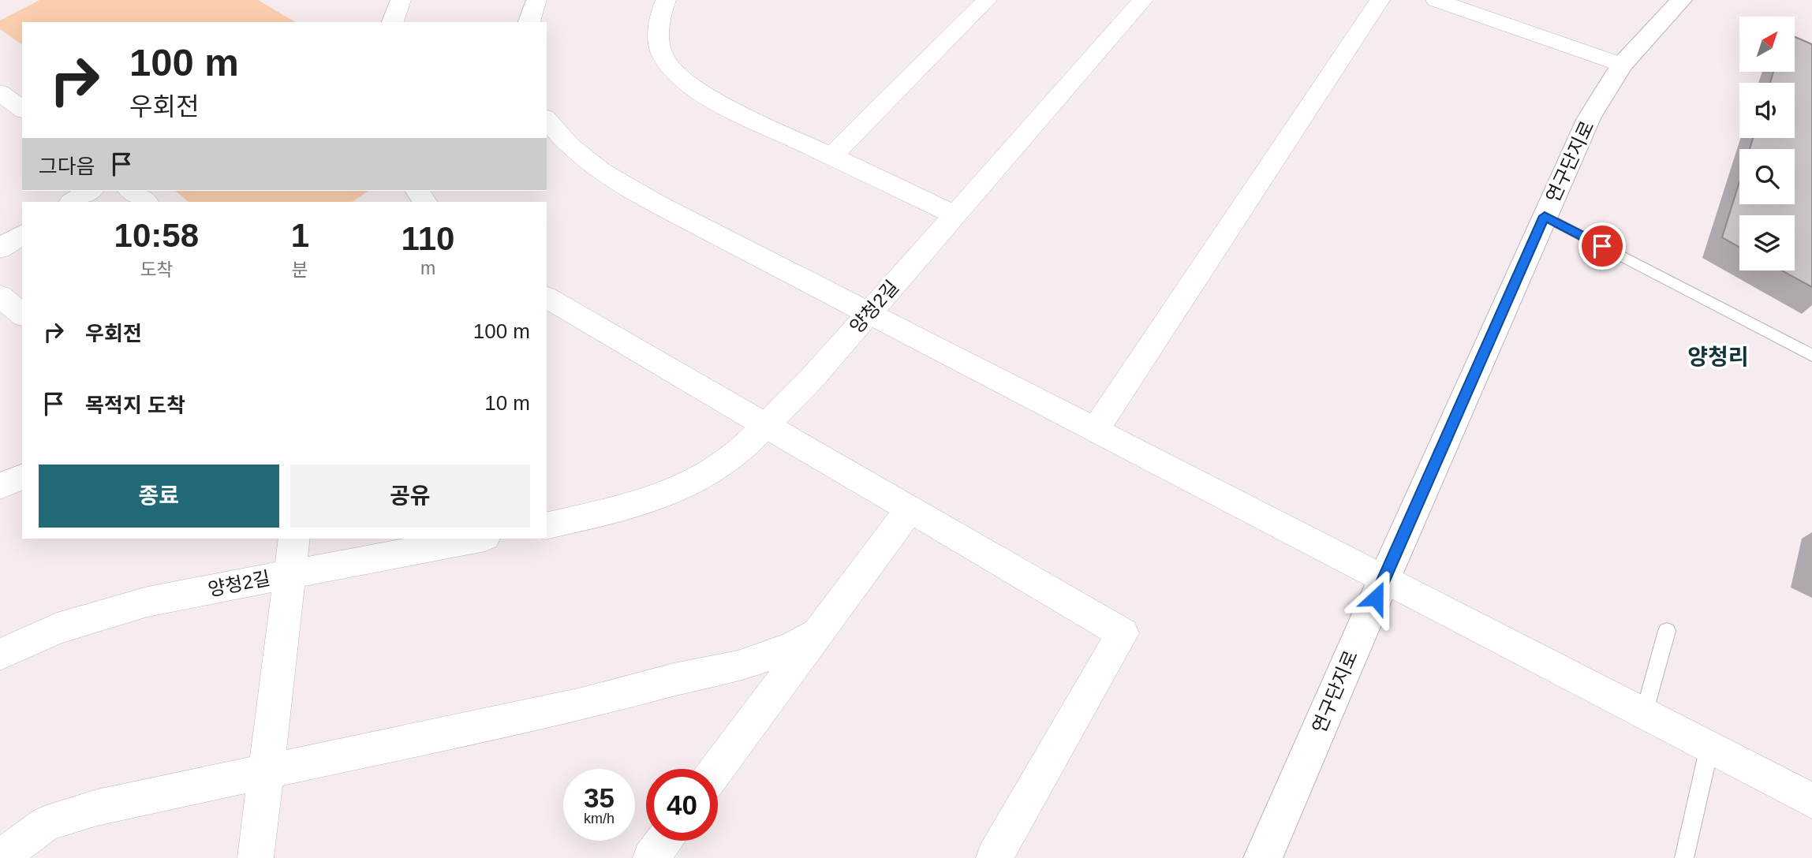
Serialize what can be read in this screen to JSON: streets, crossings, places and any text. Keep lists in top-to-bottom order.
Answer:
{
  "streets": {
    "street": ["연구단지로", "양청2길"]
  },
  "districts": ["양청리"],
  "north": "top right",
  "page": {
    "turn": ["100 m", "우회전"],
    "then": "그다음",
    "eta": [
      "10:58",
      "도착",
      "1",
      "분",
      "110",
      "m"
    ],
    "list": [
      {
        "name": "우회전",
        "value": "100 m"
      },
      {
        "name": "목적지 도착",
        "value": "10 m"
      }
    ],
    "buttons": ["종료", "공유"],
    "speed": "35 km/h",
    "limit": "40"
  }
}
